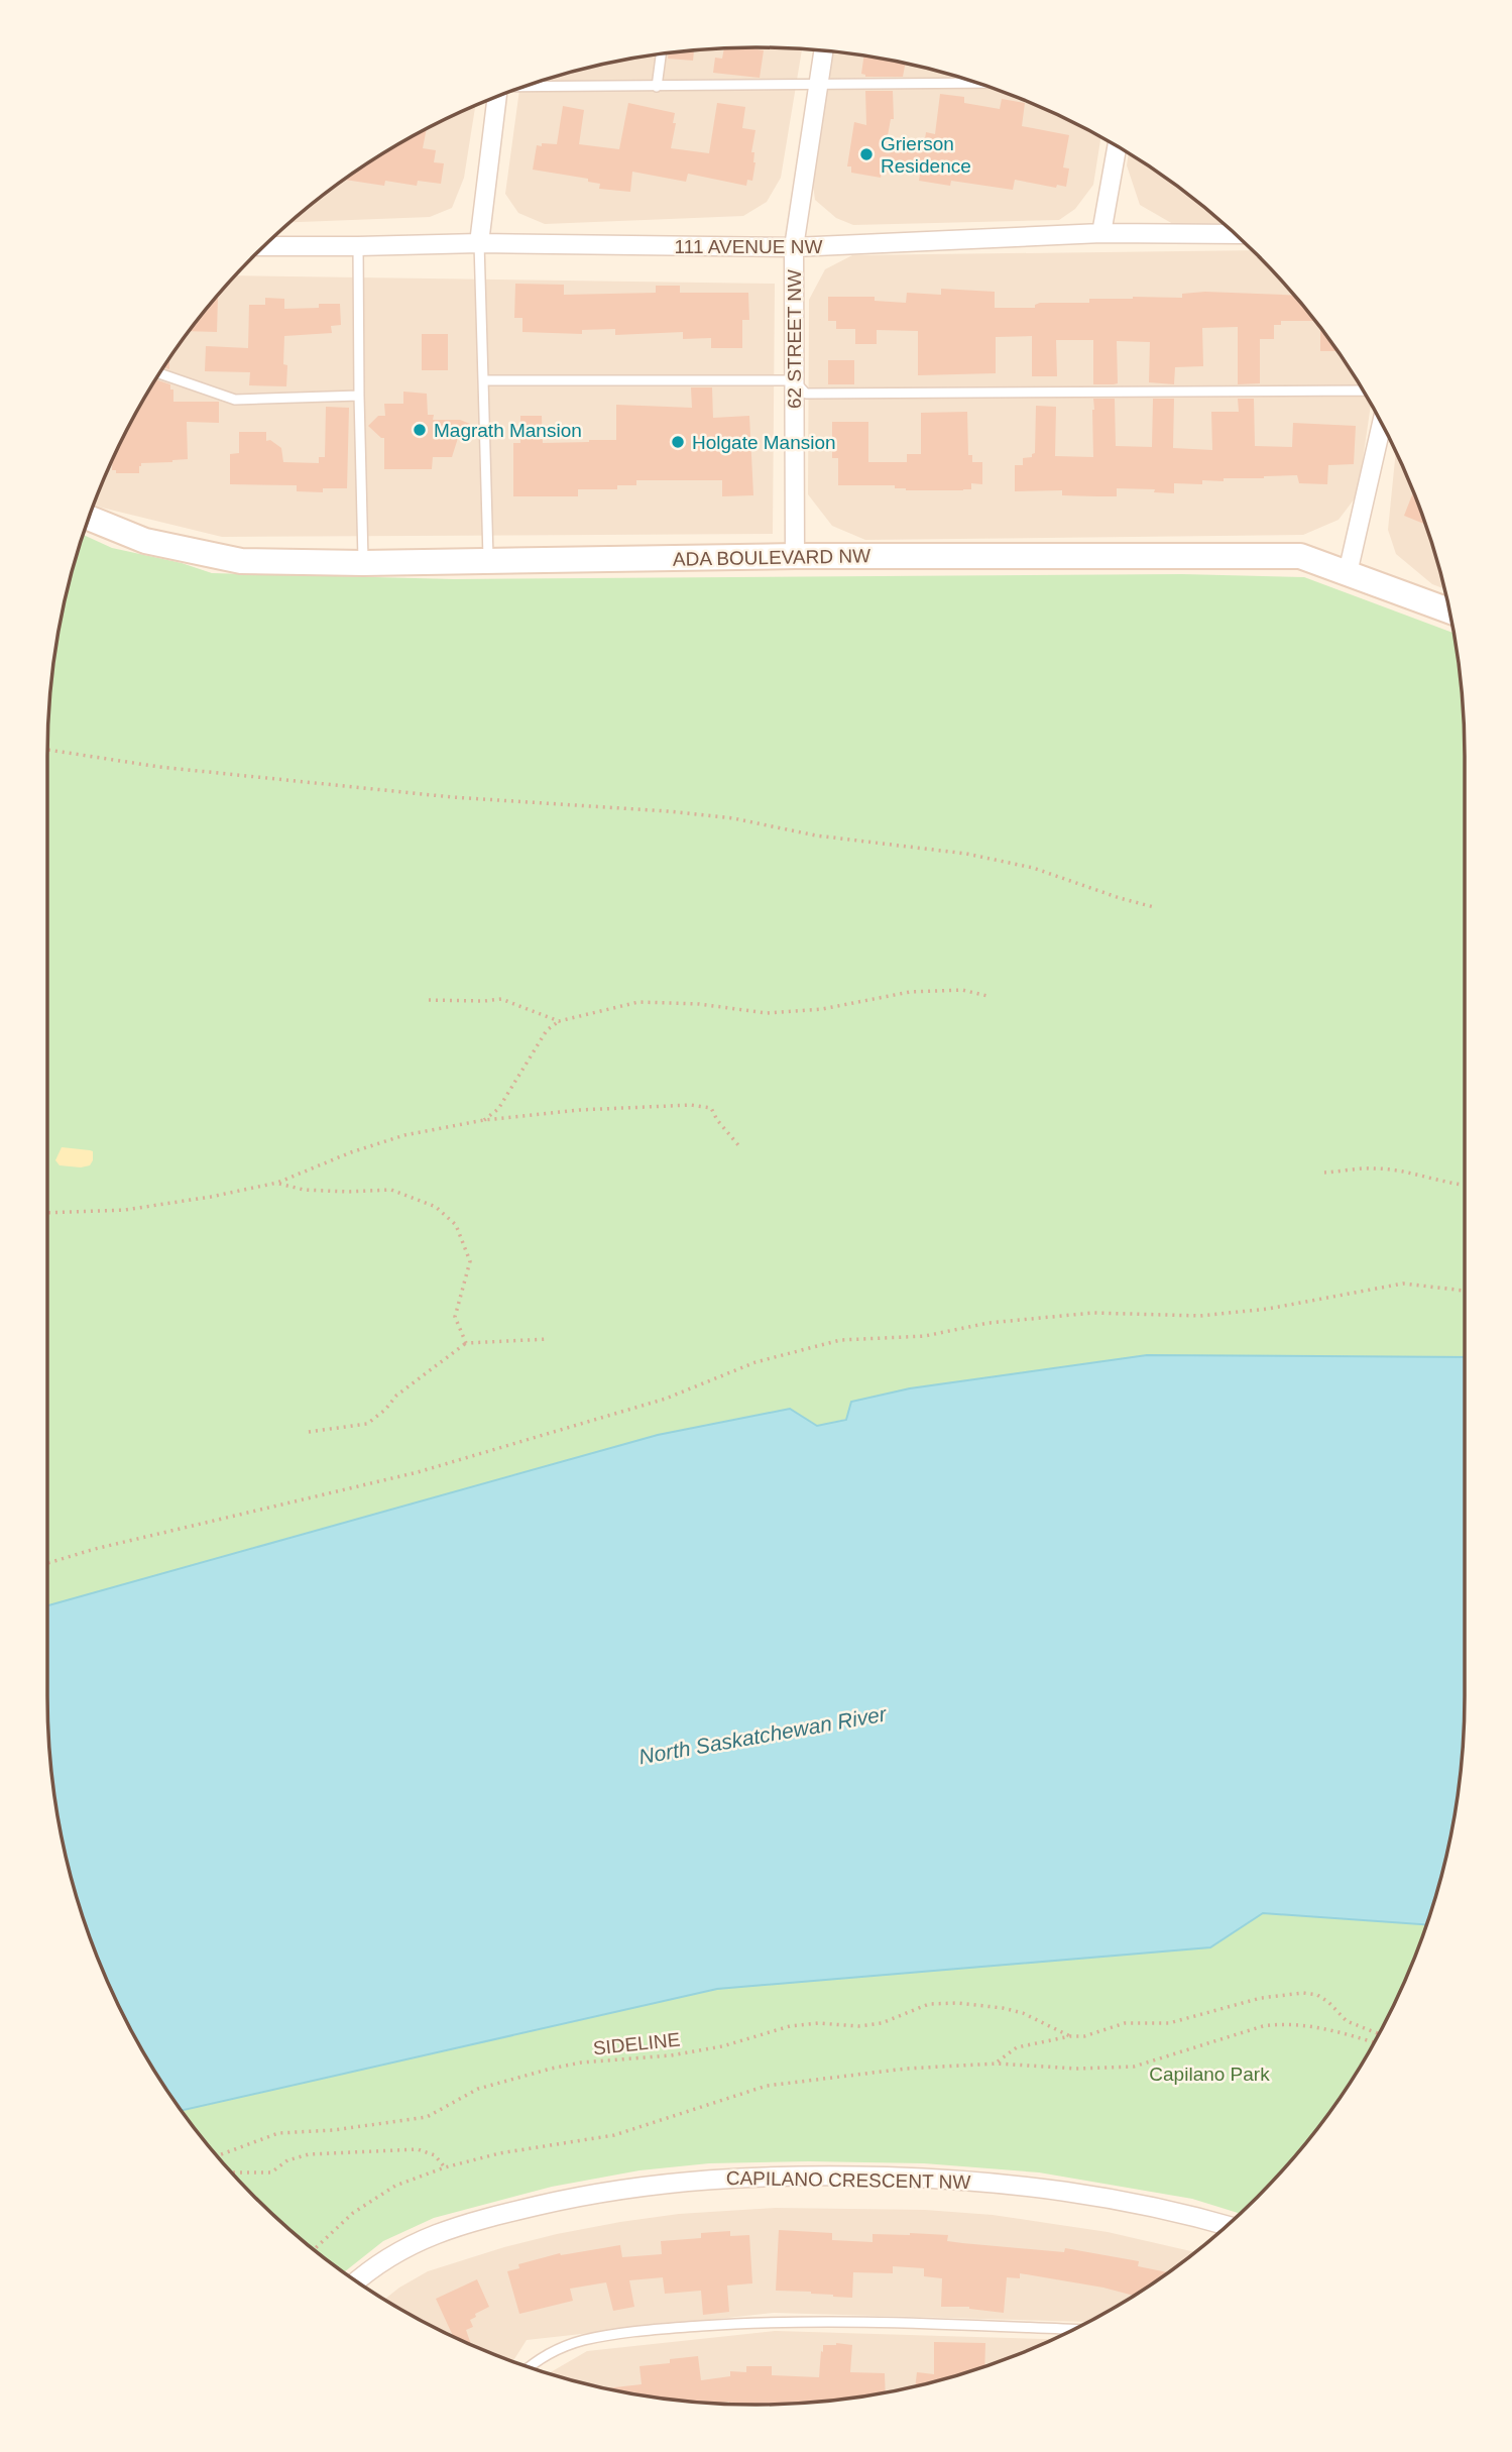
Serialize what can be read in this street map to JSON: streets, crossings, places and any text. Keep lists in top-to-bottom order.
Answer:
{
  "streets": {
    "street": [
      "111 AVENUE NW",
      "62 STREET NW",
      "ADA BOULEVARD NW",
      "CAPILANO CRESCENT NW"
    ],
    "path": ["SIDELINE"]
  },
  "crossings": [
    ["111 AVENUE NW", "62 STREET NW"],
    ["62 STREET NW", "ADA BOULEVARD NW"]
  ],
  "water": ["North Saskatchewan River"],
  "parks": ["Capilano Park"],
  "places": ["Grierson Residence", "Magrath Mansion", "Holgate Mansion"]
}
